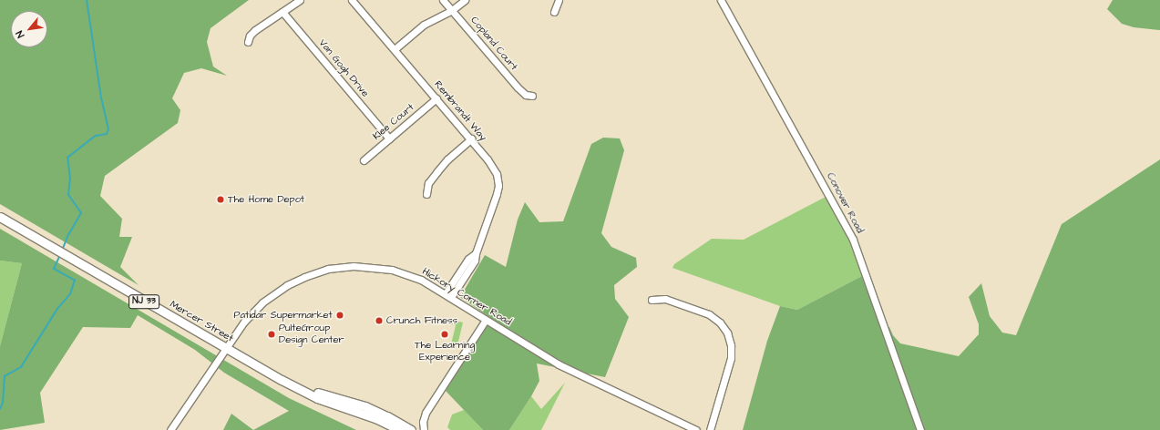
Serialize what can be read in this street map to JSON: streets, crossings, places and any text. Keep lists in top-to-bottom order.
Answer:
{
  "streets": {
    "main road": ["NJ 33", "Mercer Street"],
    "street": [
      "Copland Court",
      "Van Gogh Drive",
      "Rembrandt Way",
      "Klee Court",
      "Conover Road",
      "Hickory Corner Road"
    ]
  },
  "crossings": [
    ["Van Gogh Drive", "Klee Court"],
    ["Rembrandt Way", "Klee Court"],
    ["Rembrandt Way", "Hickory Corner Road"],
    ["Hickory Corner Road", "Mercer Street"]
  ],
  "places": [
    "The Home Depot",
    "Patidar Supermarket",
    "Crunch Fitness",
    "PulteGroup Design Center",
    "The Learning Experience"
  ],
  "north": "bottom left"
}
